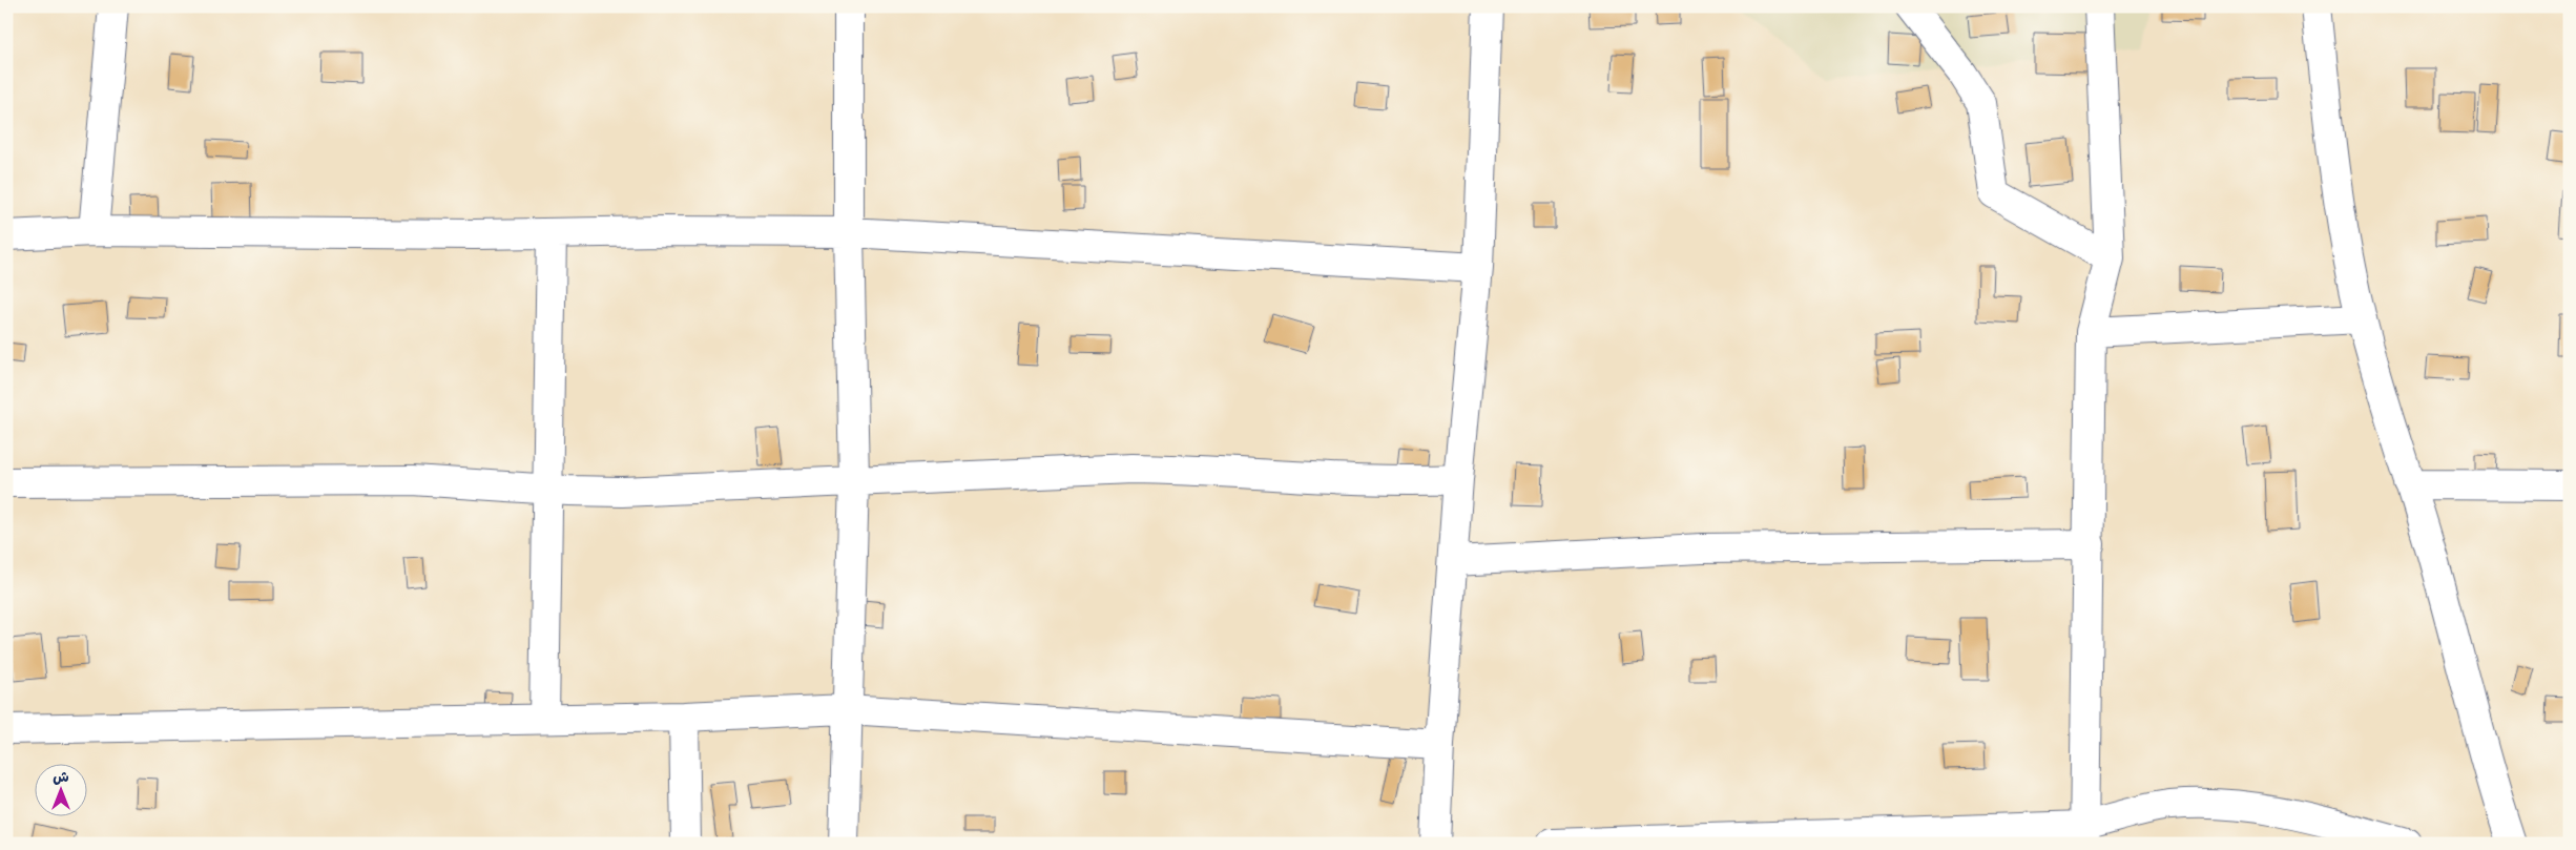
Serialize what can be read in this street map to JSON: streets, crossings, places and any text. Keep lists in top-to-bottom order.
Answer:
{
  "north": "top"
}
